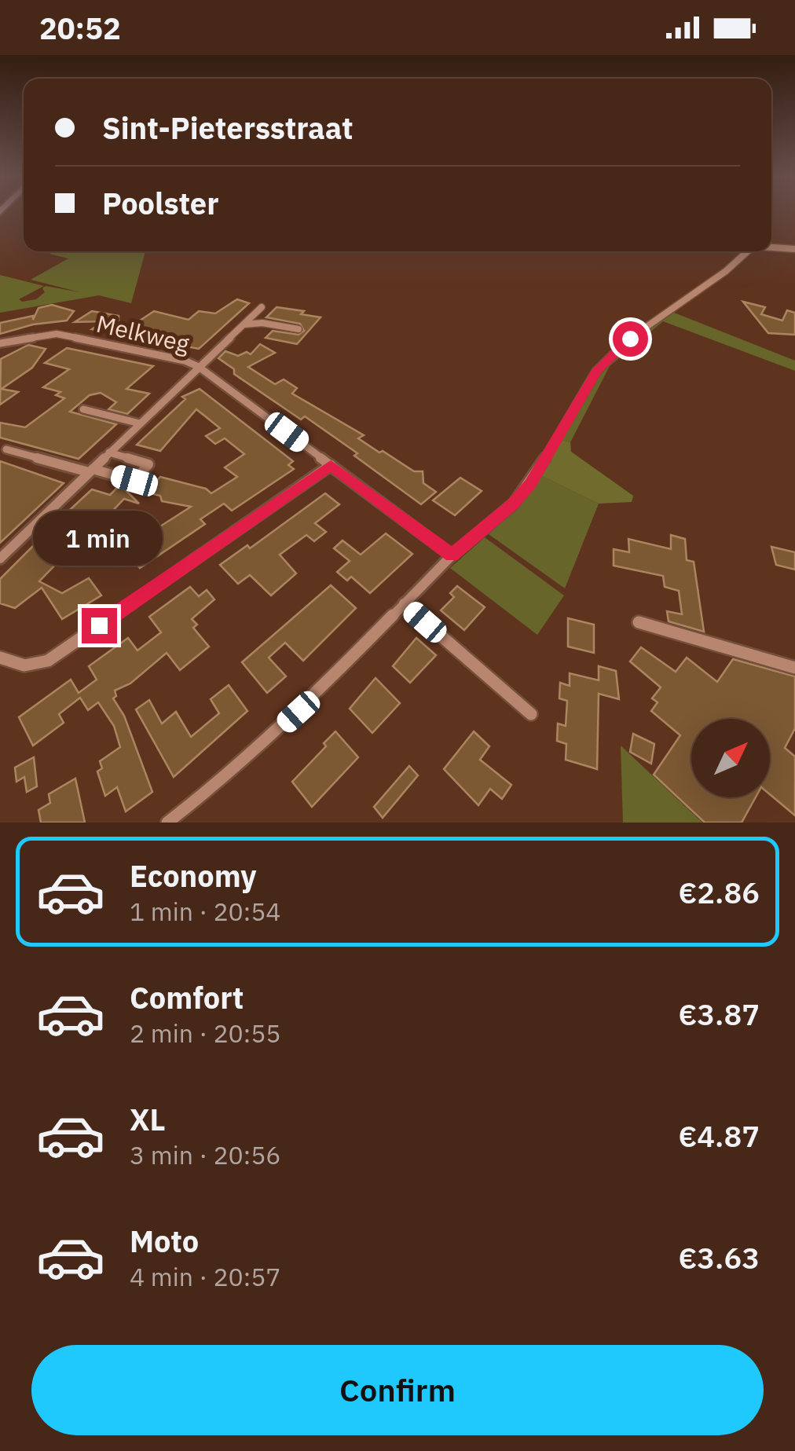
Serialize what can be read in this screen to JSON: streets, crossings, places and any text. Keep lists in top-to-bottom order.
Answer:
{
  "streets": {
    "street": ["Melkweg"]
  },
  "north": "top right",
  "page": {
    "status": "20:52",
    "banner": ["Sint-Pietersstraat", "Poolster"],
    "bubble": "1 min",
    "list": [
      {
        "name": "Economy",
        "note": "1 min · 20:54",
        "value": "€2.86"
      },
      {
        "name": "Comfort",
        "note": "2 min · 20:55",
        "value": "€3.87"
      },
      {
        "name": "XL",
        "note": "3 min · 20:56",
        "value": "€4.87"
      },
      {
        "name": "Moto",
        "note": "4 min · 20:57",
        "value": "€3.63"
      }
    ],
    "buttons": "Confirm"
  }
}
